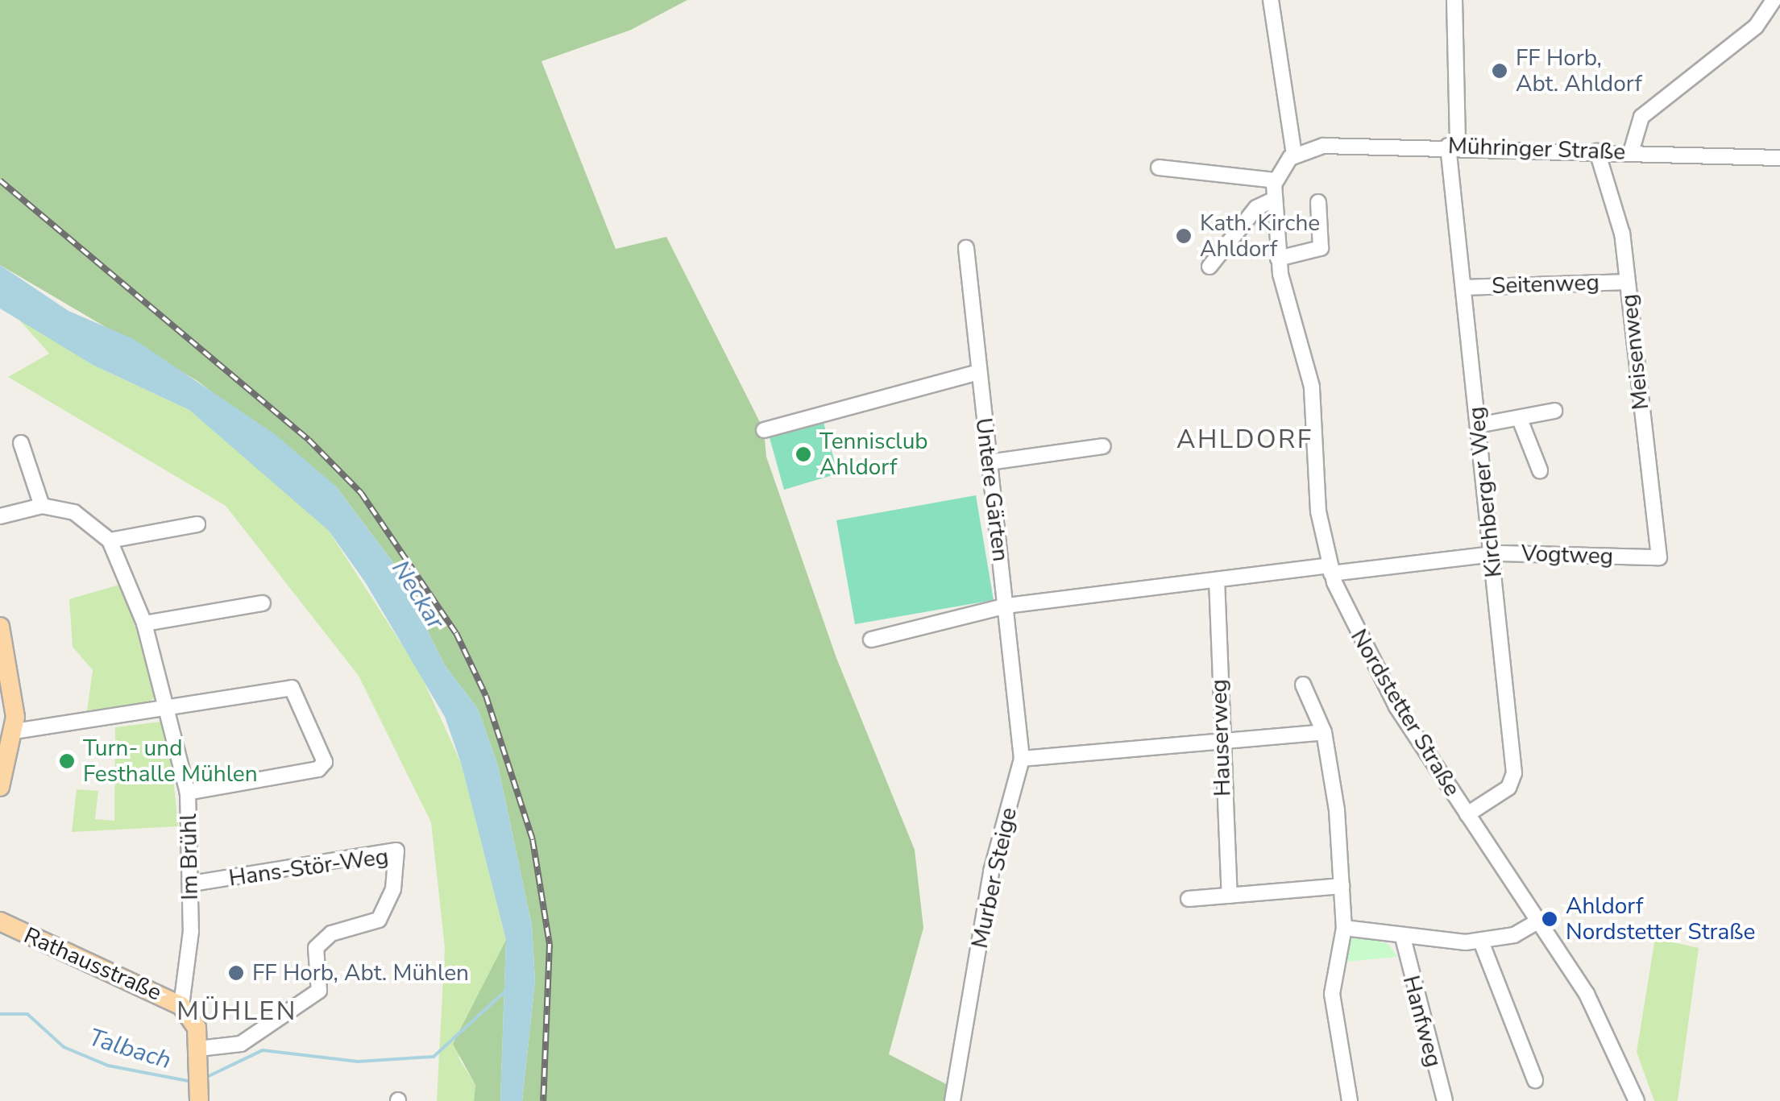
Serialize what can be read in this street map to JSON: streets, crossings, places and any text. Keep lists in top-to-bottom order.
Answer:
{
  "streets": {
    "main road": ["Rathausstraße"],
    "street": [
      "Mühringer Straße",
      "Seitenweg",
      "Meisenweg",
      "Untere Gärten",
      "Kirchberger Weg",
      "Vogtweg",
      "Nordstetter Straße",
      "Hauserweg",
      "Im Brühl",
      "Hans-Stör-Weg",
      "Murber Steige",
      "Hanfweg"
    ]
  },
  "crossings": [
    ["Mühringer Straße", "Meisenweg"],
    ["Mühringer Straße", "Kirchberger Weg"],
    ["Seitenweg", "Meisenweg"],
    ["Seitenweg", "Kirchberger Weg"],
    ["Meisenweg", "Vogtweg"],
    ["Untere Gärten", "Murber Steige"],
    ["Kirchberger Weg", "Vogtweg"],
    ["Kirchberger Weg", "Nordstetter Straße"],
    ["Vogtweg", "Nordstetter Straße"],
    ["Im Brühl", "Hans-Stör-Weg"],
    ["Im Brühl", "Rathausstraße"],
    ["Hans-Stör-Weg", "Rathausstraße"]
  ],
  "districts": ["AHLDORF", "MÜHLEN"],
  "water": ["Neckar", "Talbach"],
  "places": [
    "FF Horb, Abt. Ahldorf",
    "Kath. Kirche Ahldorf",
    "Tennisclub Ahldorf",
    "Turn- und Festhalle Mühlen",
    "Ahldorf Nordstetter Straße",
    "FF Horb, Abt. Mühlen"
  ]
}
